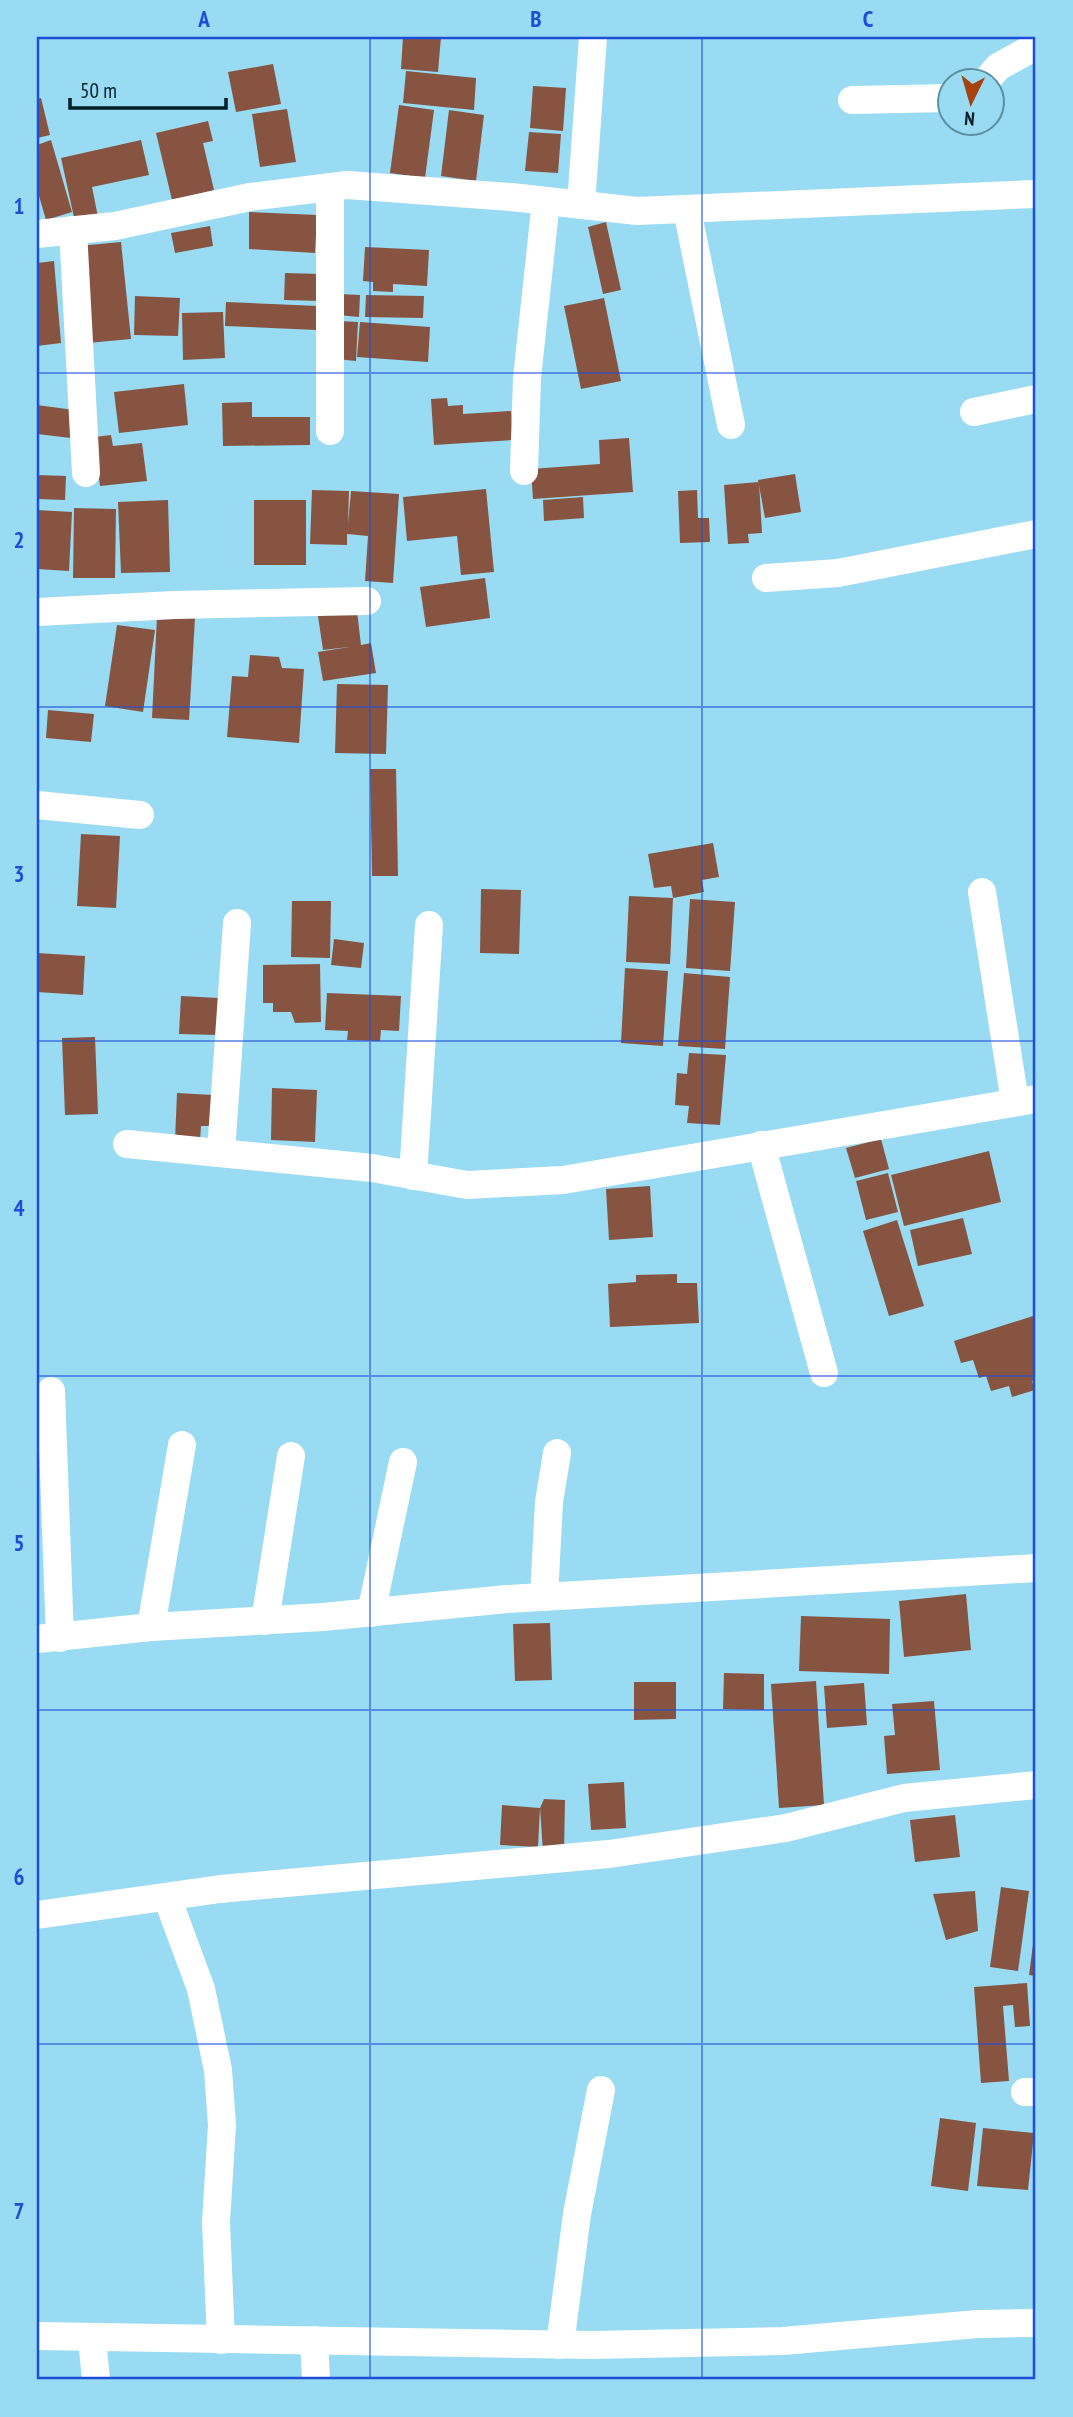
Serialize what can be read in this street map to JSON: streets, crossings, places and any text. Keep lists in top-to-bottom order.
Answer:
{
  "scale_bar": "50 m",
  "north": "bottom",
  "grid": {
    "columns": ["A", "B", "C"],
    "rows": [
      "1",
      "2",
      "3",
      "4",
      "5",
      "6",
      "7"
    ]
  }
}
